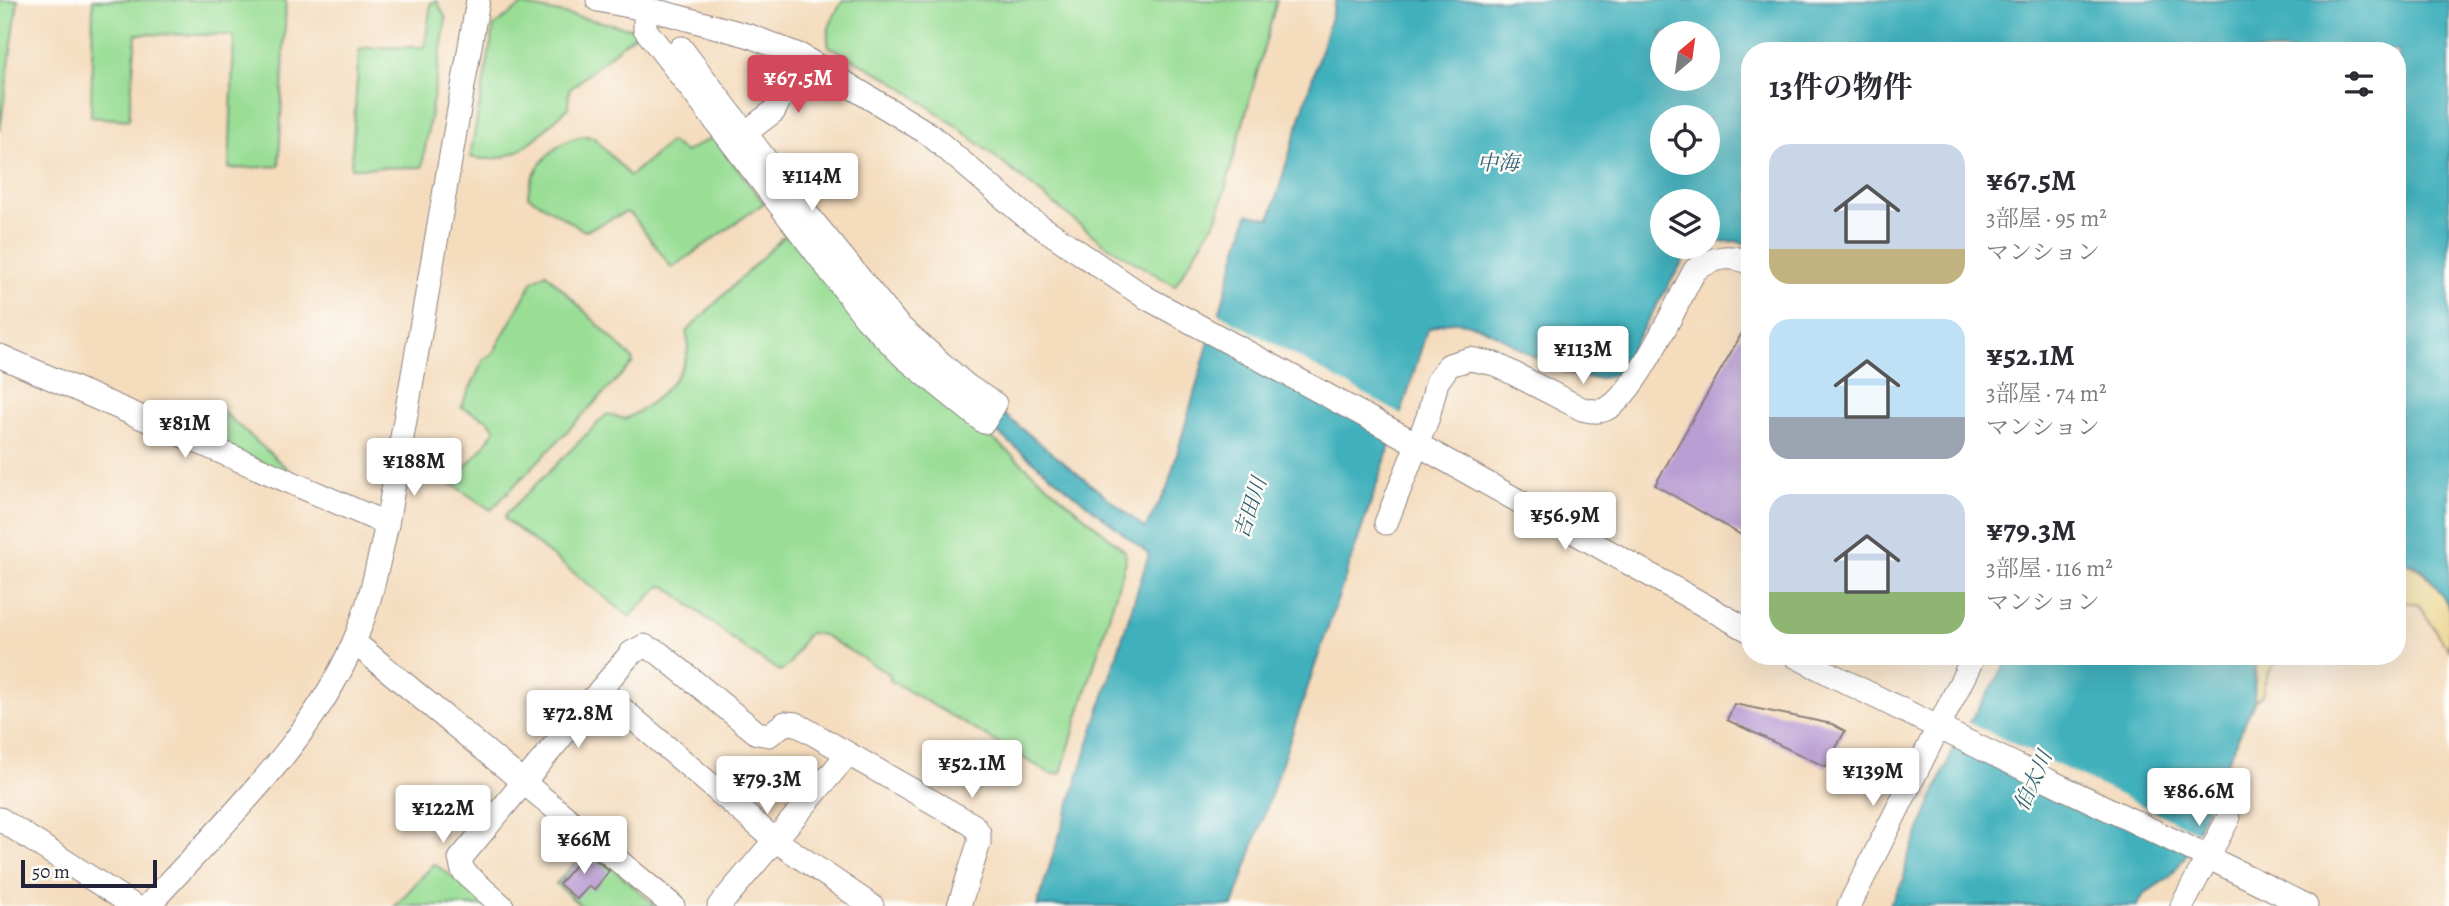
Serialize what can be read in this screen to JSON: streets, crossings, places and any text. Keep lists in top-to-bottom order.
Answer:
{
  "water": ["中海", "吉田川", "伯太川"],
  "scale_bar": "50 m",
  "north": "top right",
  "page": {
    "heading": "13件の物件",
    "price": [
      "¥67.5M",
      "¥114M",
      "¥113M",
      "¥81M",
      "¥188M",
      "¥56.9M",
      "¥72.8M",
      "¥52.1M",
      "¥139M",
      "¥79.3M",
      "¥86.6M",
      "¥122M",
      "¥66M"
    ],
    "list": [
      {
        "name": "¥67.5M",
        "note": "3部屋 · 95 m² · マンション"
      },
      {
        "name": "¥52.1M",
        "note": "3部屋 · 74 m² · マンション"
      },
      {
        "name": "¥79.3M",
        "note": "3部屋 · 116 m² · マンション"
      }
    ],
    "scale": "50 m"
  }
}
